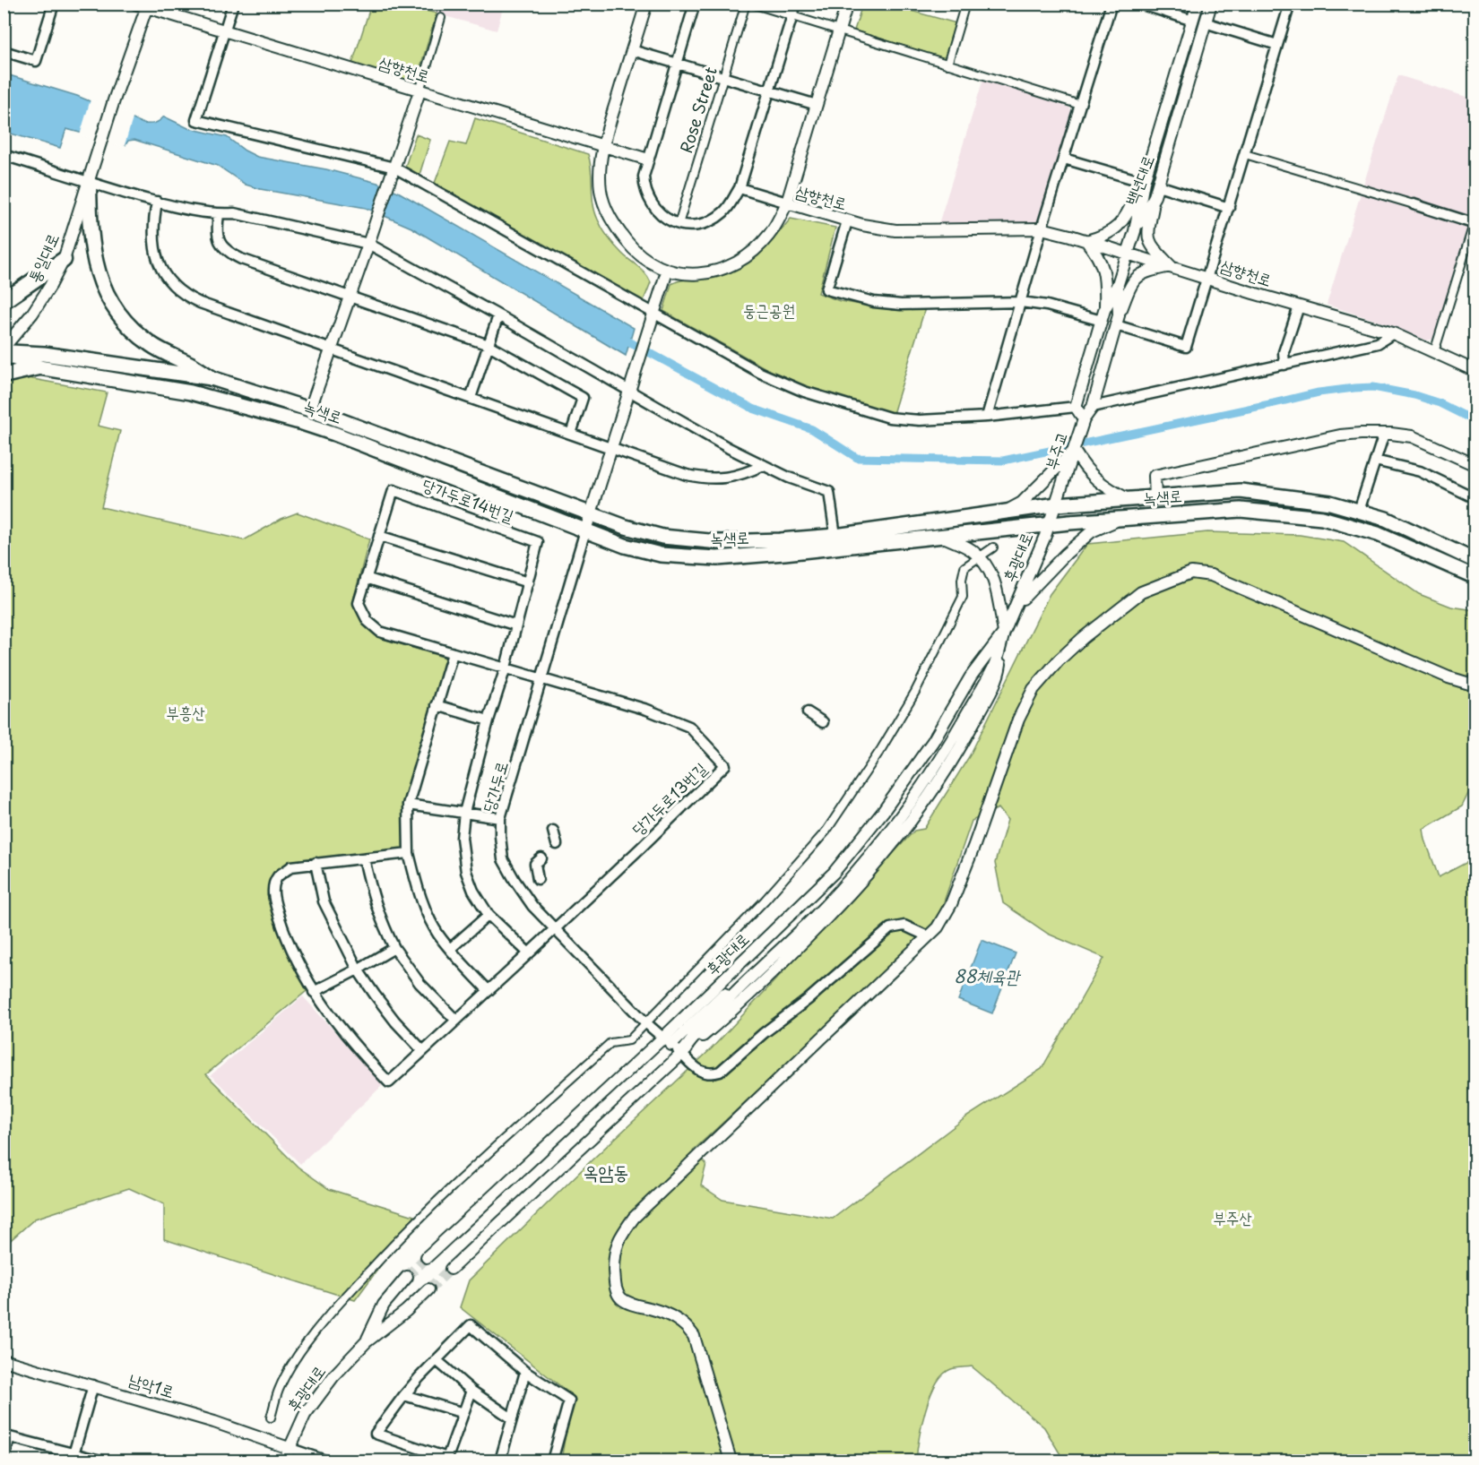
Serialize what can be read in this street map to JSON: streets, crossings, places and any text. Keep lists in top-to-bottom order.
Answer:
{
  "streets": {
    "main road": ["녹색로"],
    "street": [
      "삼향천로",
      "Rose Street",
      "백년대로",
      "통일대로",
      "부주교",
      "당가두로14번길",
      "후광대로",
      "당가두로",
      "당가두로13번길",
      "남악1로"
    ]
  },
  "crossings": [
    ["삼향천로", "통일대로"],
    ["녹색로", "부주교"],
    ["녹색로", "후광대로"],
    ["녹색로", "당가두로"],
    ["부주교", "후광대로"],
    ["후광대로", "당가두로"],
    ["후광대로", "남악1로"],
    ["당가두로", "당가두로13번길"]
  ],
  "districts": ["옥암동"],
  "water": ["88체육관"],
  "parks": ["둥근공원", "부흥산", "부주산"]
}
